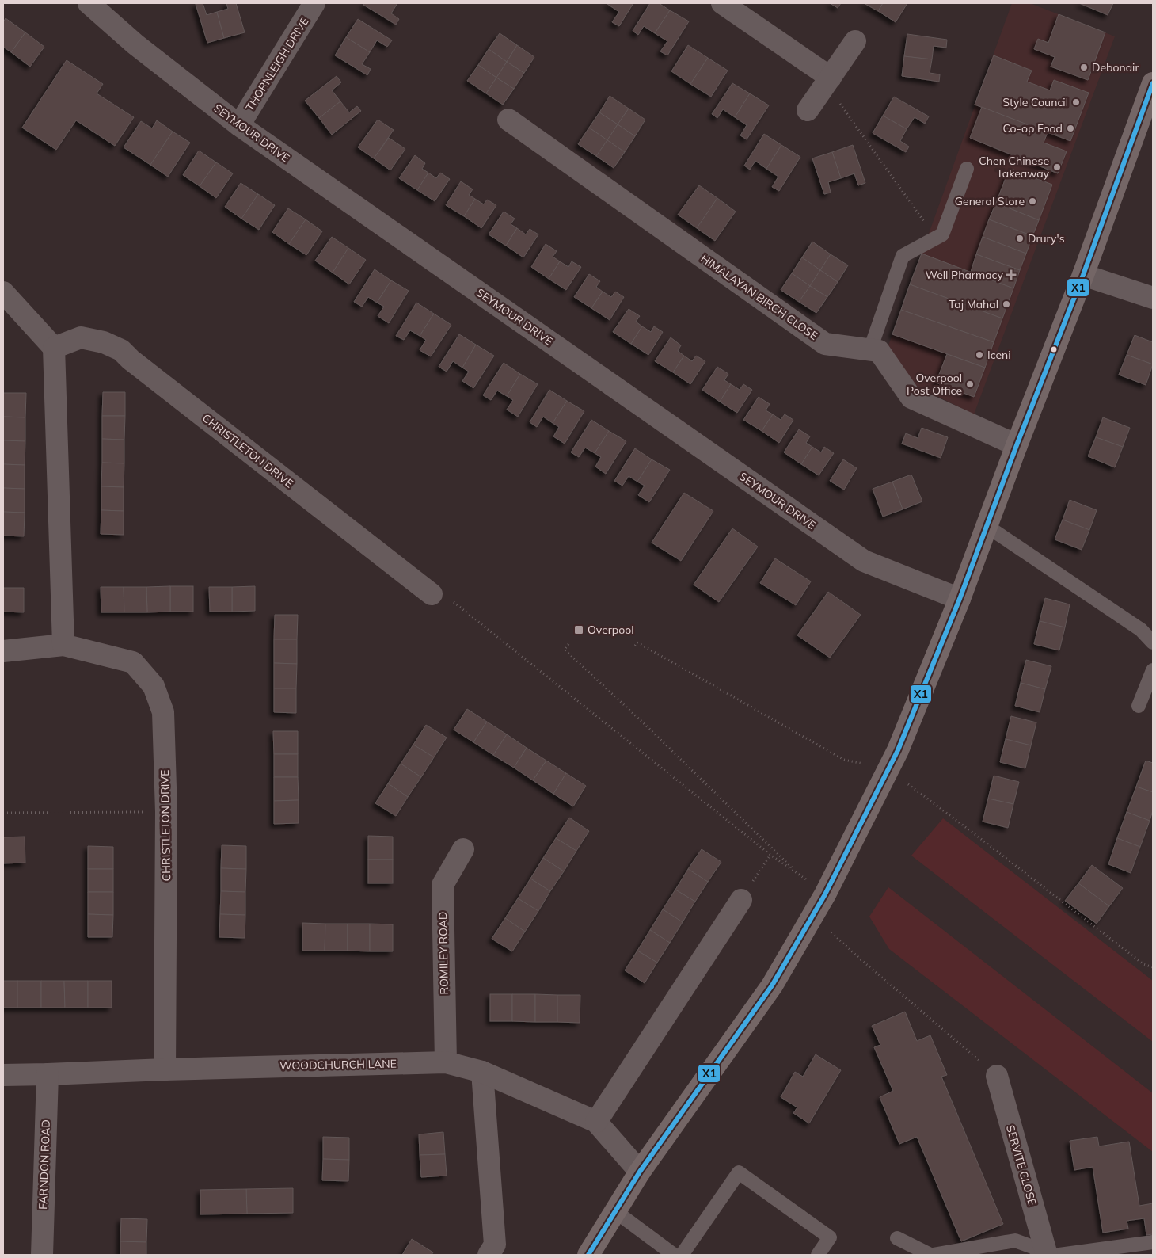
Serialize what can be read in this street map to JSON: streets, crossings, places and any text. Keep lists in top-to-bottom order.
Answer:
{
  "streets": {
    "street": [
      "THORNLEIGH DRIVE",
      "SEYMOUR DRIVE",
      "HIMALAYAN BIRCH CLOSE",
      "CHRISTLETON DRIVE",
      "ROMILEY ROAD",
      "WOODCHURCH LANE",
      "FARNDON ROAD",
      "SERVITE CLOSE"
    ]
  },
  "crossings": [
    ["THORNLEIGH DRIVE", "SEYMOUR DRIVE"],
    ["CHRISTLETON DRIVE", "WOODCHURCH LANE"],
    ["ROMILEY ROAD", "WOODCHURCH LANE"],
    ["WOODCHURCH LANE", "FARNDON ROAD"]
  ],
  "places": {
    "other": [
      "Debonair",
      "Style Council",
      "Co-op Food",
      "Chen Chinese Takeaway",
      "General Store",
      "Drury's",
      "Taj Mahal",
      "Iceni",
      "Overpool Post Office"
    ],
    "health": ["Well Pharmacy"],
    "transit": ["Overpool"]
  },
  "lines": ["transit line X1"]
}
